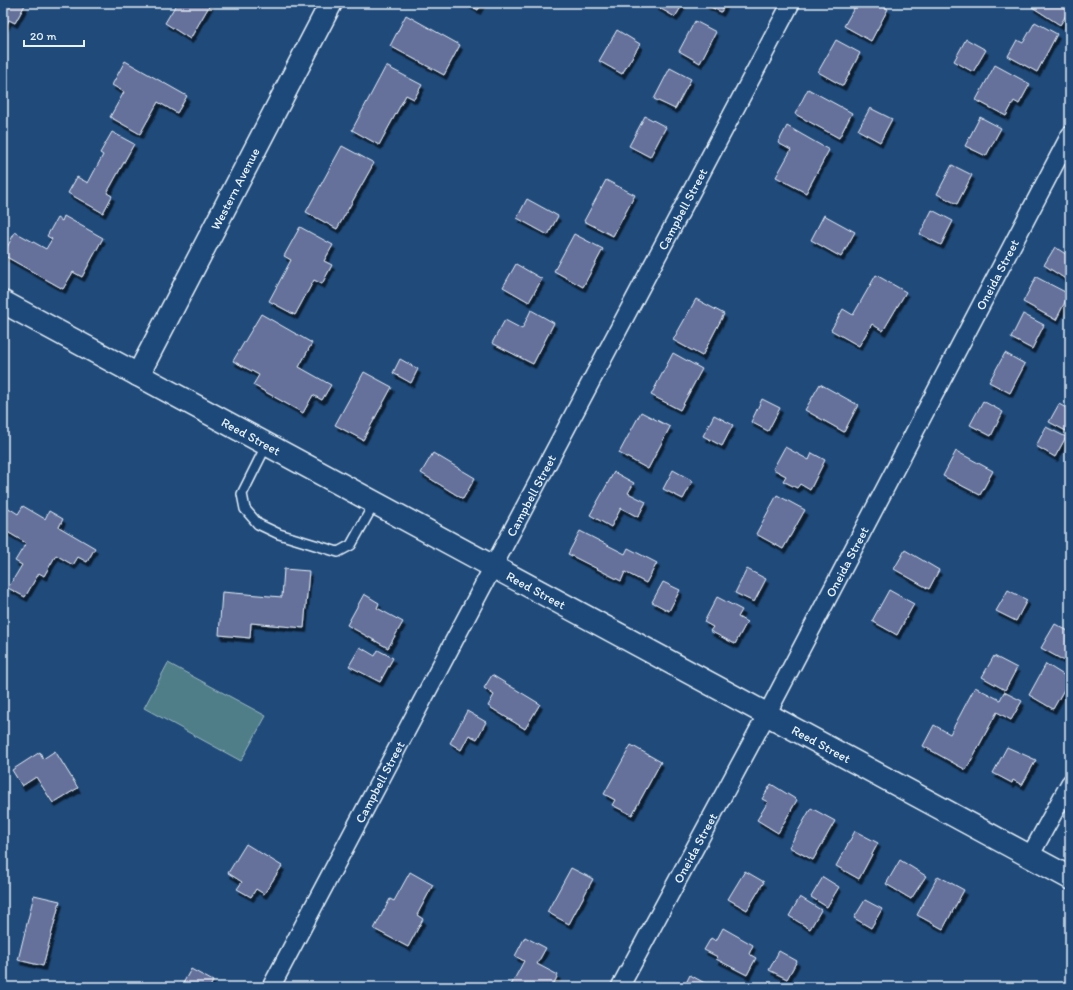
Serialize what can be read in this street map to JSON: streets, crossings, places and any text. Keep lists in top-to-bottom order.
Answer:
{
  "streets": {
    "street": [
      "Western Avenue",
      "Campbell Street",
      "Oneida Street",
      "Reed Street"
    ]
  },
  "crossings": [
    ["Western Avenue", "Reed Street"],
    ["Campbell Street", "Reed Street"],
    ["Oneida Street", "Reed Street"]
  ],
  "scale_bar": "20 m"
}
